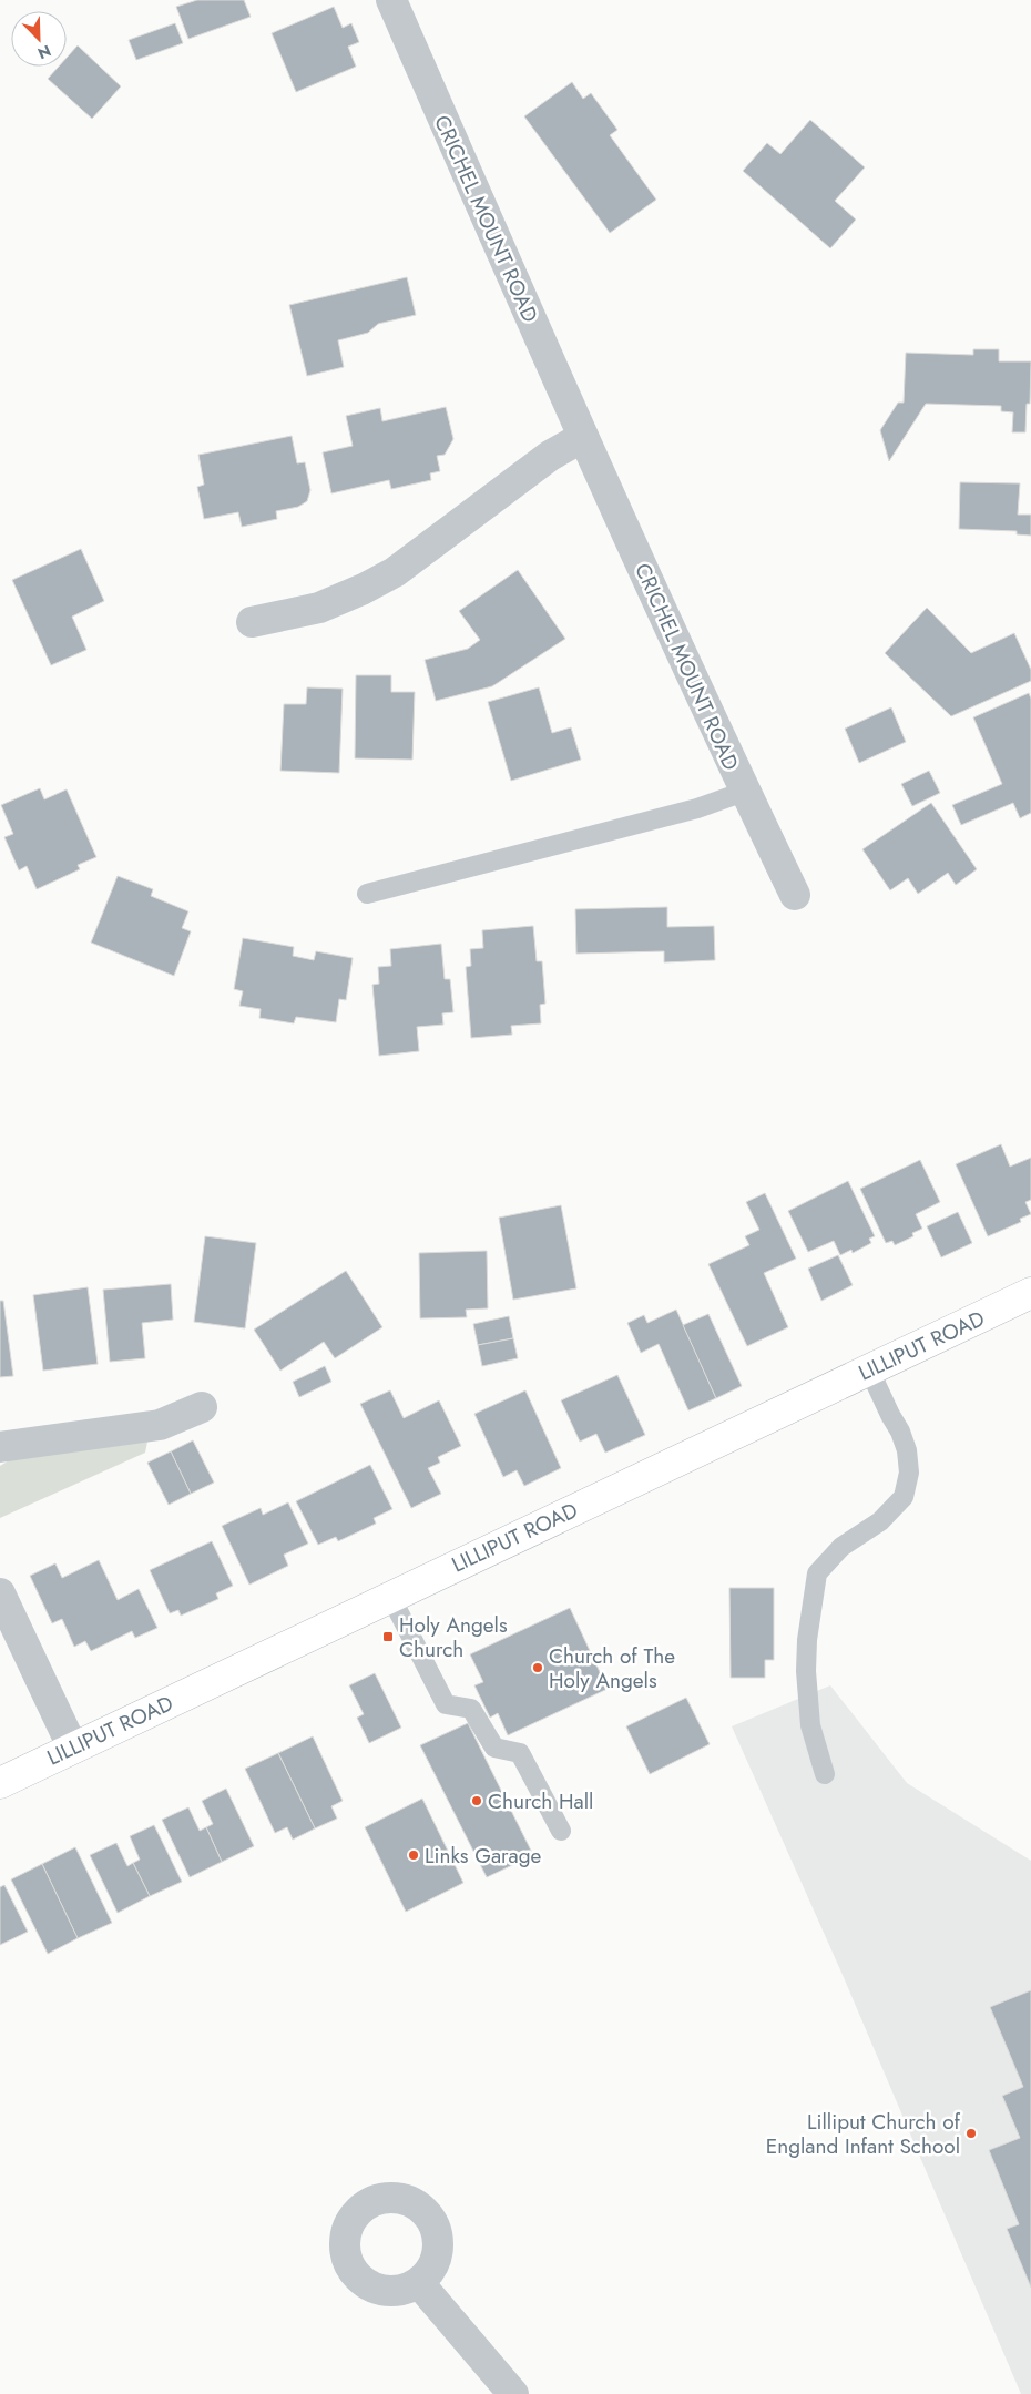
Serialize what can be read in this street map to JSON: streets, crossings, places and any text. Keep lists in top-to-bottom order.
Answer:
{
  "streets": {
    "street": ["CRICHEL MOUNT ROAD", "LILLIPUT ROAD"]
  },
  "places": {
    "transit": ["Holy Angels Church"],
    "other": [
      "Church of The Holy Angels",
      "Church Hall",
      "Links Garage",
      "Lilliput Church of England Infant School"
    ]
  },
  "north": "bottom right"
}
